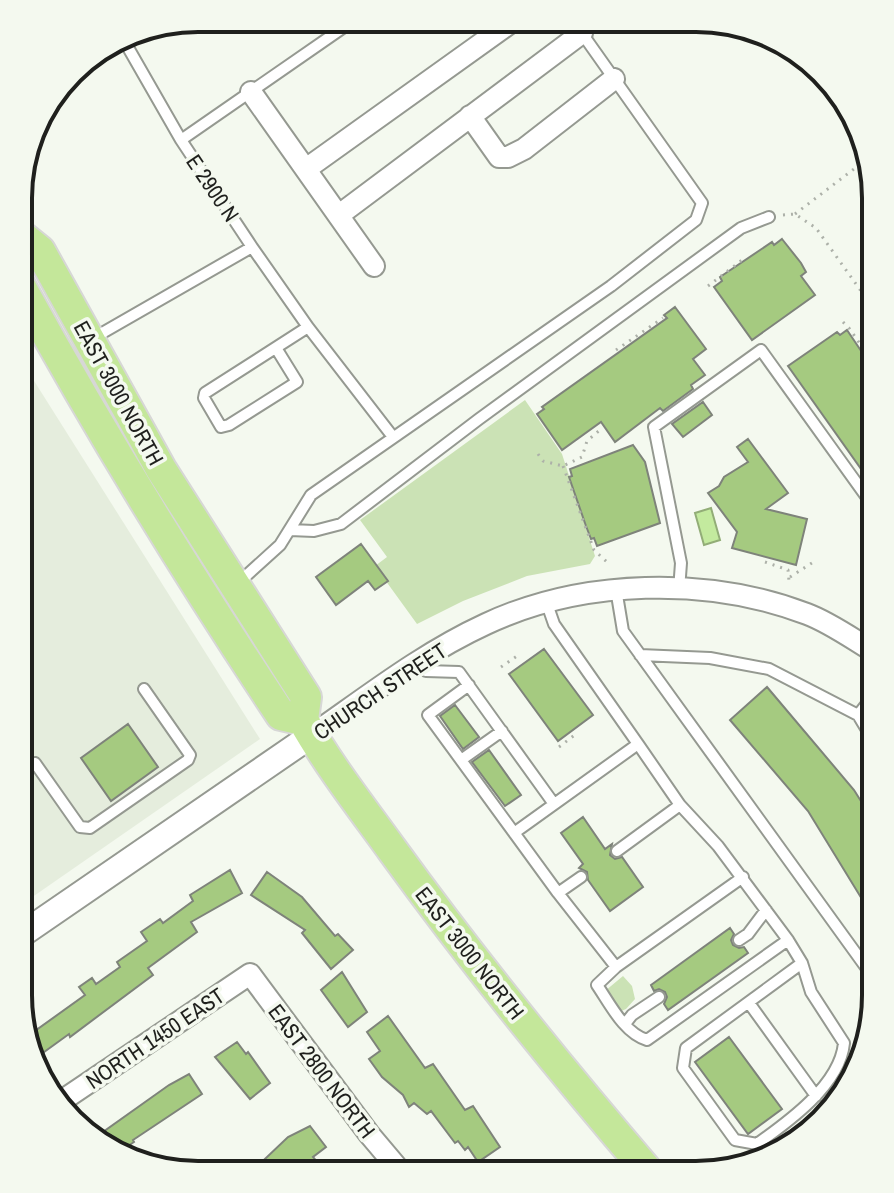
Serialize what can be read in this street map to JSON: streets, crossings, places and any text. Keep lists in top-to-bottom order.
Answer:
{
  "streets": {
    "main road": ["EAST 3000 NORTH"],
    "street": ["CHURCH STREET", "NORTH 1450 EAST", "EAST 2800 NORTH"],
    "lane": ["E 2900 N"]
  },
  "crossings": [
    ["E 2900 N", "EAST 3000 NORTH"],
    ["EAST 3000 NORTH", "CHURCH STREET"],
    ["NORTH 1450 EAST", "EAST 2800 NORTH"]
  ]
}
